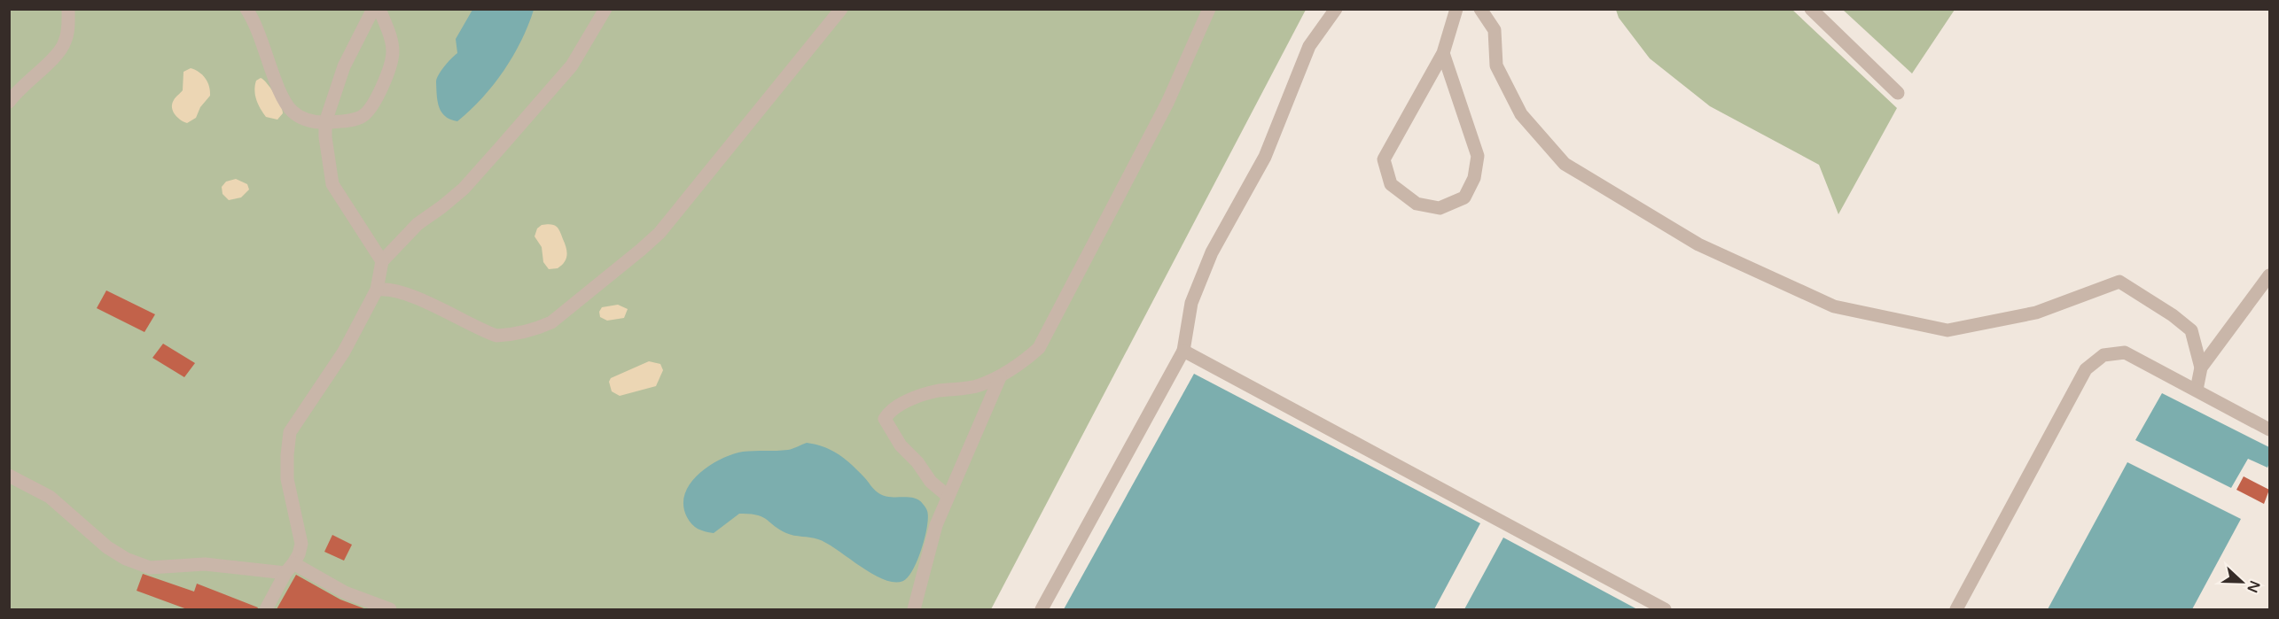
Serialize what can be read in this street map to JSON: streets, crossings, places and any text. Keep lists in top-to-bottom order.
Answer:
{
  "north": "right"
}
